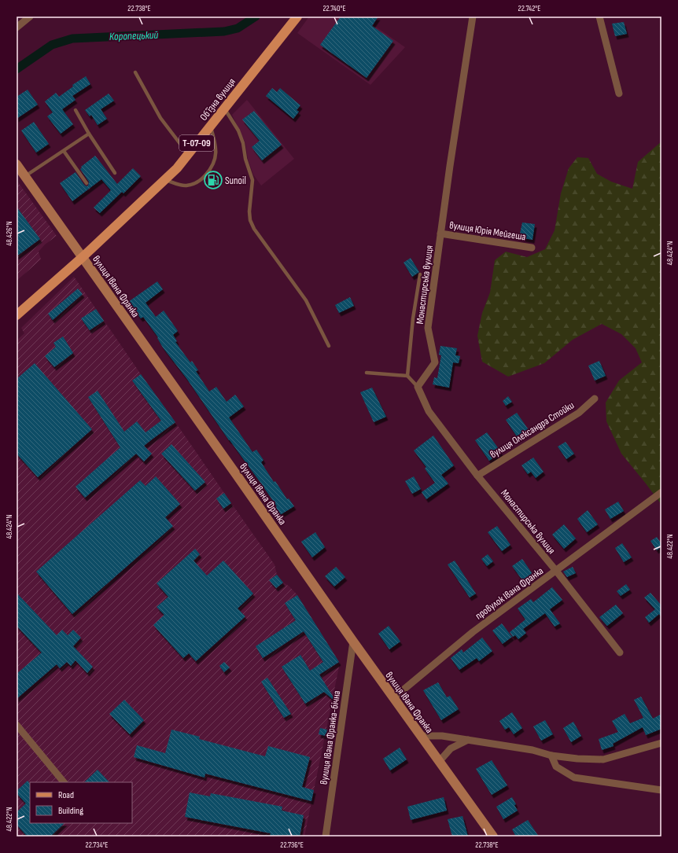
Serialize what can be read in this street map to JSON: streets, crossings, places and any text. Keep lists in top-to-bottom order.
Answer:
{
  "streets": {
    "main road": ["Обʼїзна вулиця", "Т-07-09"],
    "street": [
      "вулиця Юрія Мейгеша",
      "Монастирська вулиця",
      "вулиця Івана Франка",
      "вулиця Олександра Стойки",
      "провулок Івана Франка",
      "вулиця Івана Франка-бічна"
    ]
  },
  "crossings": [
    ["Обʼїзна вулиця", "Т-07-09"],
    ["Обʼїзна вулиця", "вулиця Івана Франка"],
    ["Т-07-09", "вулиця Івана Франка"],
    ["вулиця Юрія Мейгеша", "Монастирська вулиця"],
    ["Монастирська вулиця", "вулиця Олександра Стойки"],
    ["Монастирська вулиця", "провулок Івана Франка"],
    ["вулиця Івана Франка", "провулок Івана Франка"],
    ["вулиця Івана Франка", "вулиця Івана Франка-бічна"]
  ],
  "water": ["Коропецький"],
  "places": {
    "fuel station": ["Sunoil"]
  },
  "legend": ["Road", "Building"],
  "coordinates": [
    "22.738°E",
    "22.740°E",
    "22.742°E",
    "48.426°N",
    "48.424°N",
    "48.422°N",
    "22.734°E",
    "22.736°E"
  ]
}
